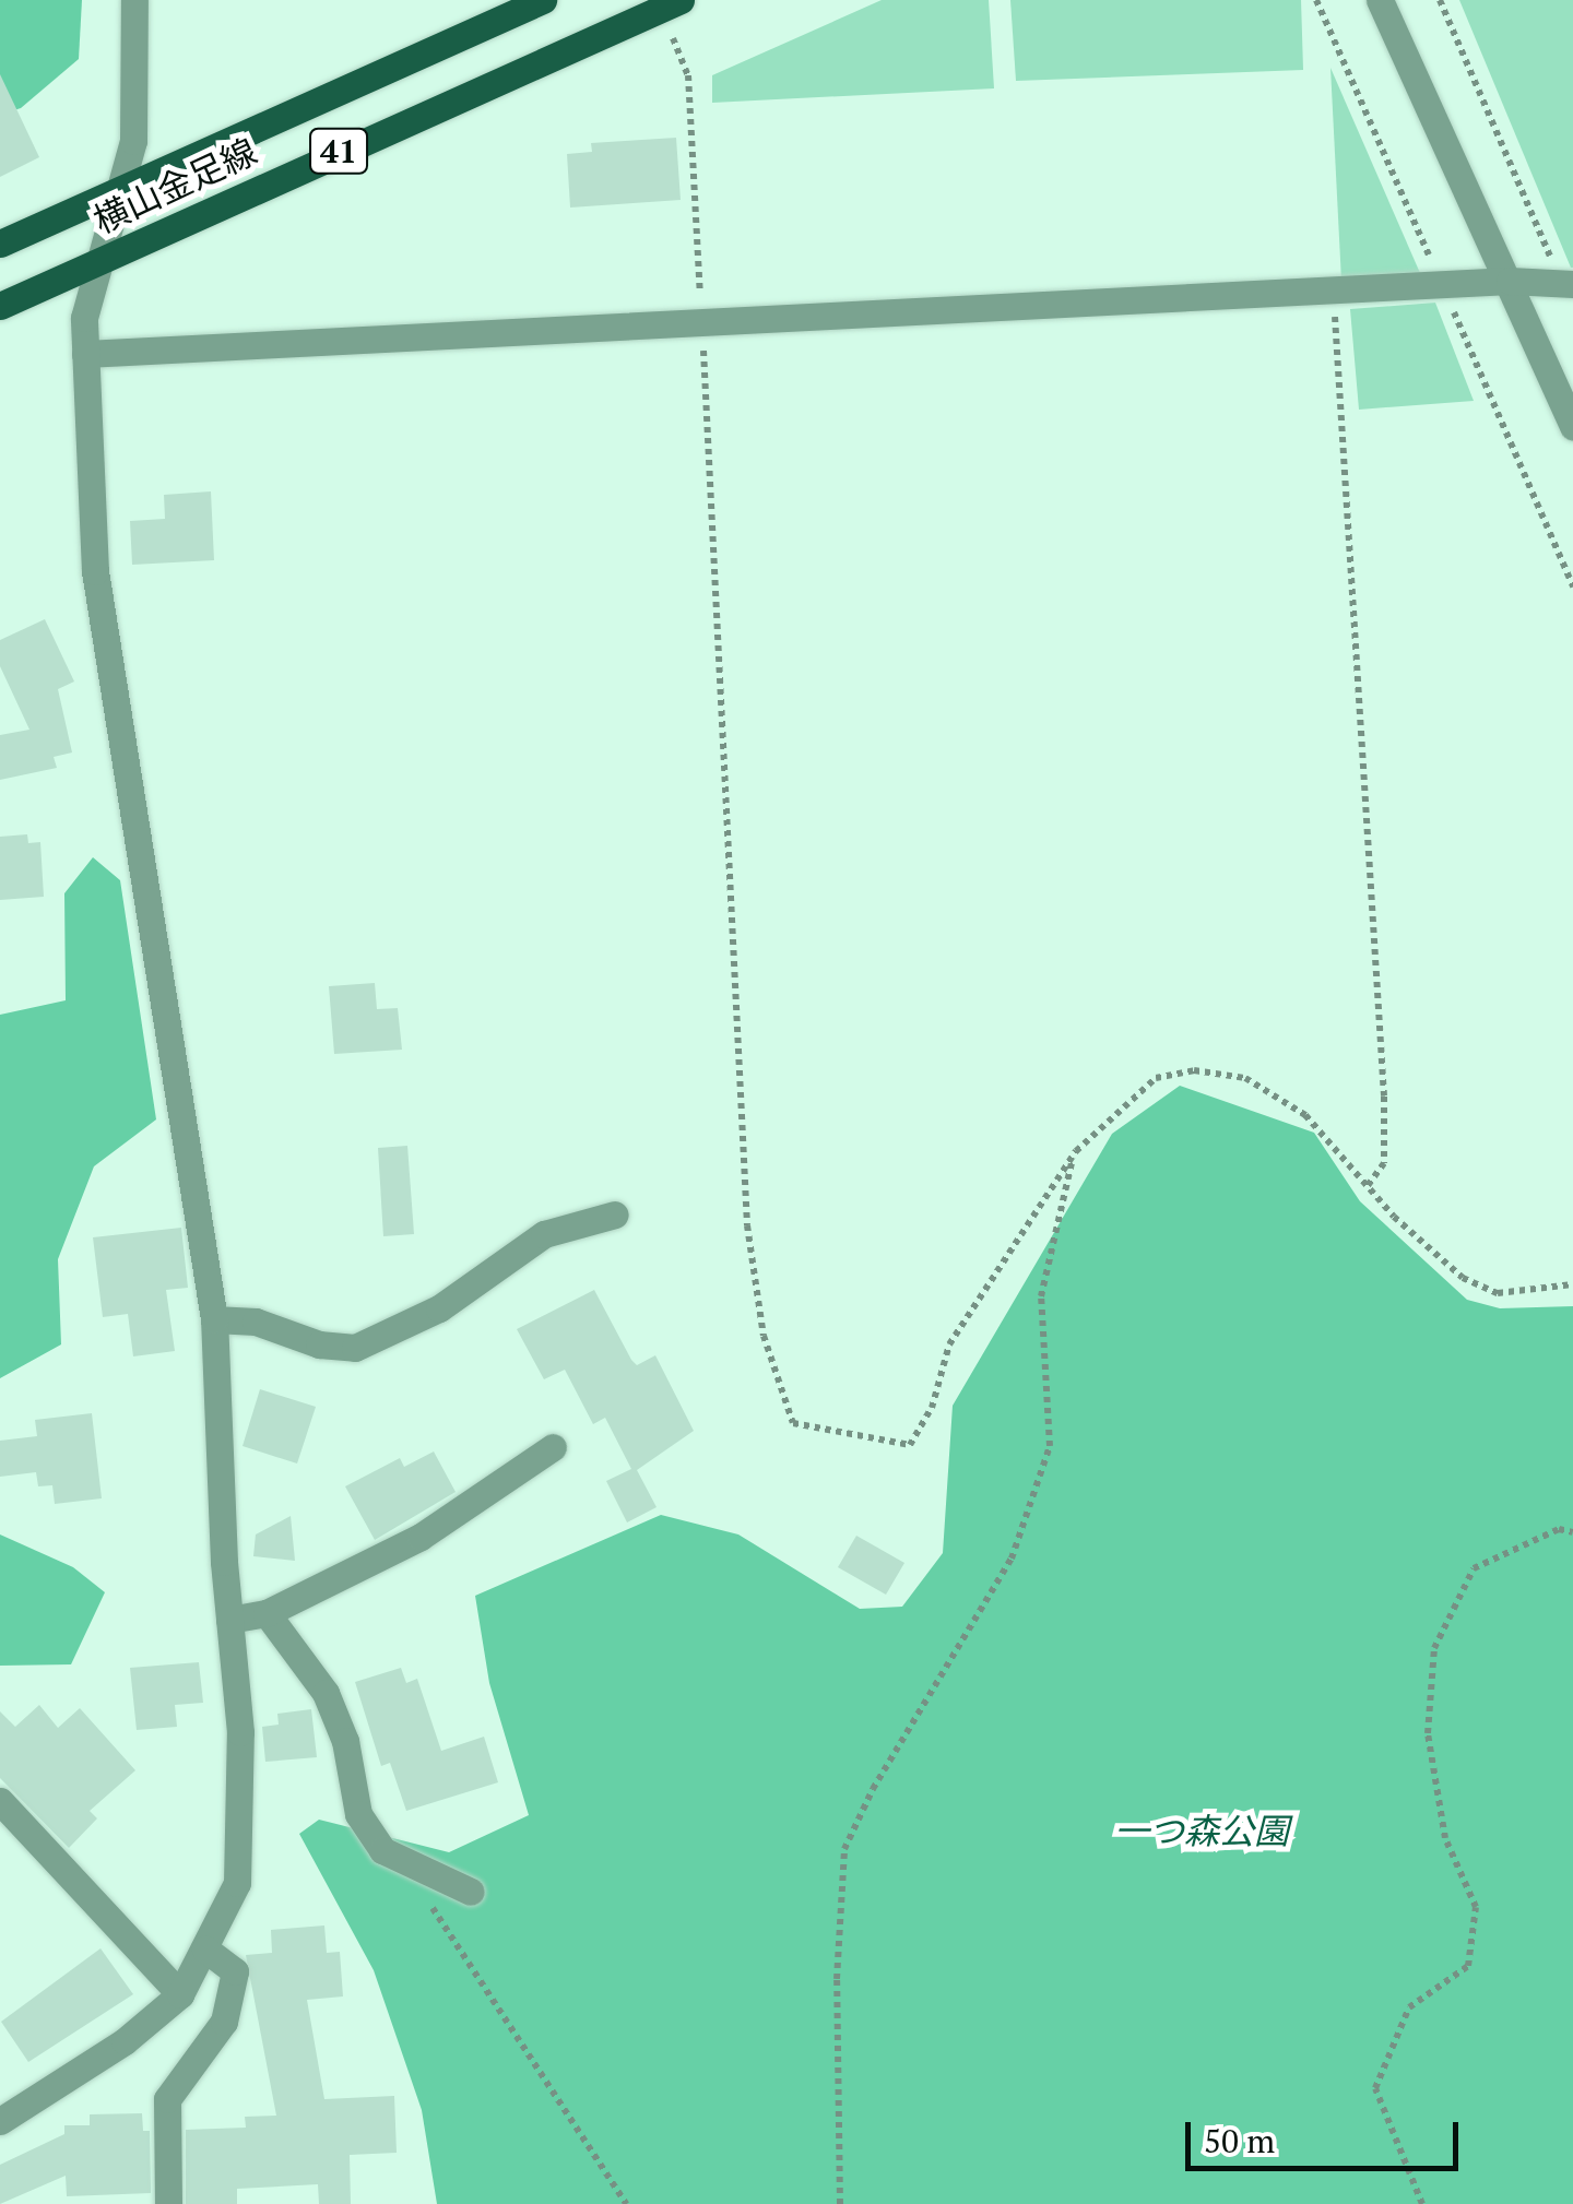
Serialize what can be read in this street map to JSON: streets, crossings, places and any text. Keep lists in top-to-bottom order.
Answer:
{
  "streets": {
    "main road": ["41", "横山金足線"]
  },
  "parks": ["一つ森公園"],
  "scale_bar": "50 m"
}
